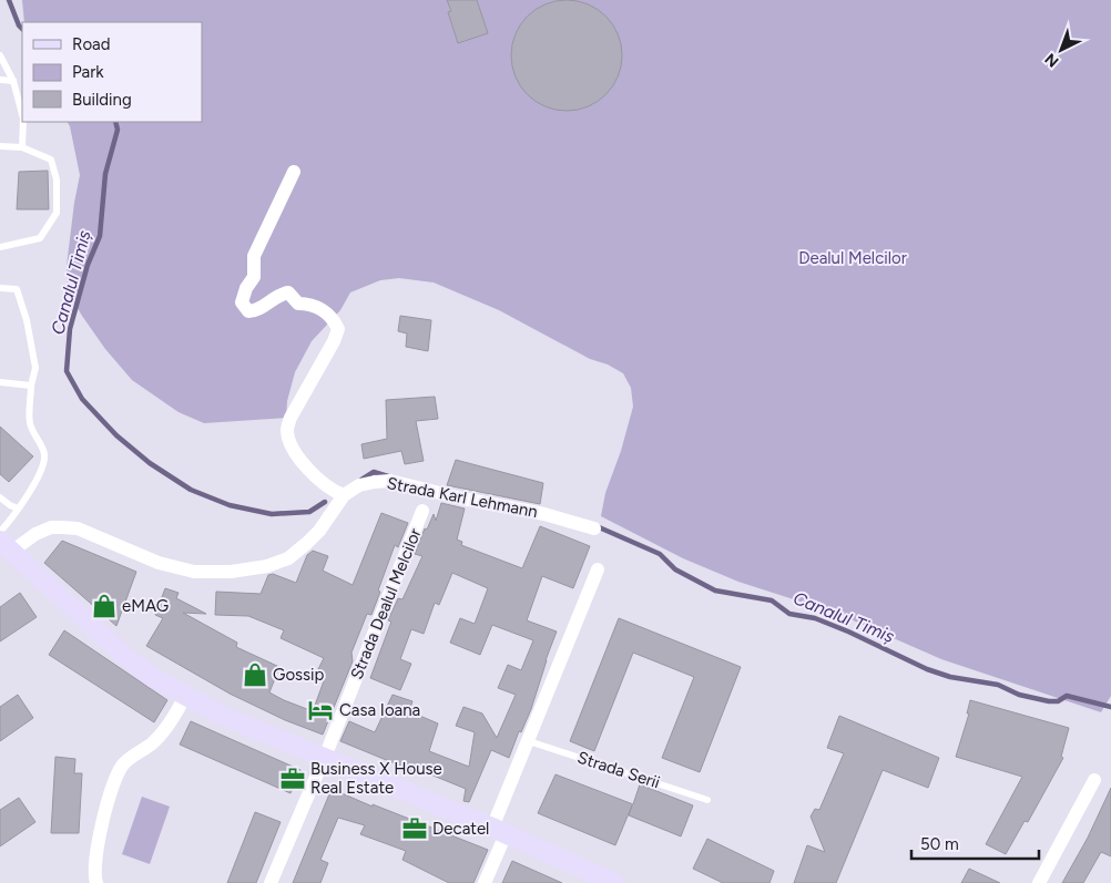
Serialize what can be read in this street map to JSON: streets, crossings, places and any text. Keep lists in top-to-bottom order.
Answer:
{
  "streets": {
    "street": ["Strada Karl Lehmann", "Strada Dealul Melcilor"],
    "lane": ["Strada Serii"]
  },
  "water": ["Canalul Timiș"],
  "parks": ["Dealul Melcilor"],
  "places": {
    "shop": ["eMAG", "Gossip"],
    "hotel": ["Casa Ioana"],
    "office": ["Business X House Real Estate", "Decatel"]
  },
  "legend": ["Road", "Park", "Building"],
  "scale_bar": "50 m",
  "north": "bottom left"
}
